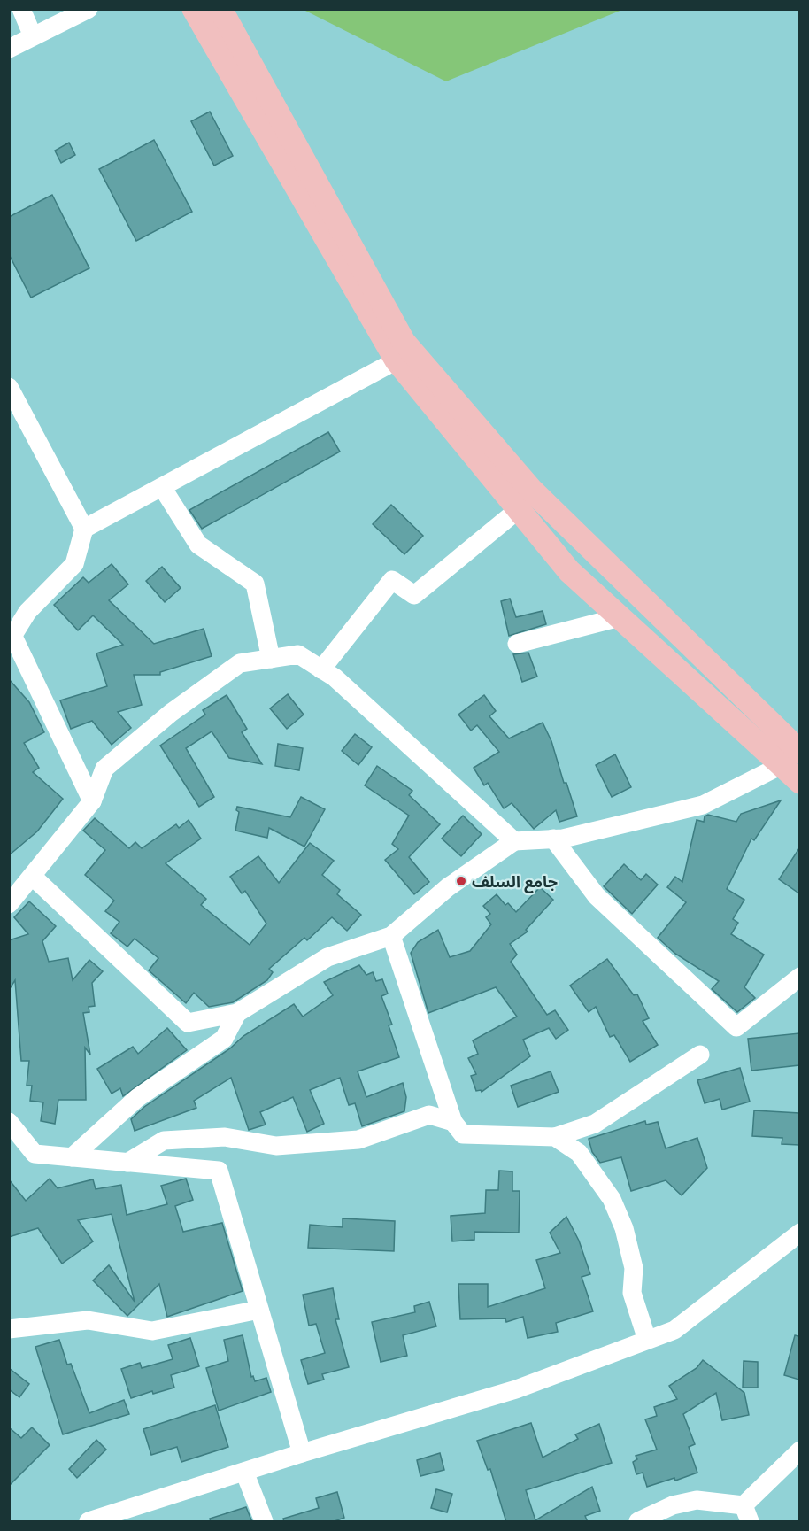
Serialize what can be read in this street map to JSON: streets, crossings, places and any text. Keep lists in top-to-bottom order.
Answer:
{
  "places": ["جامع السلف"]
}
